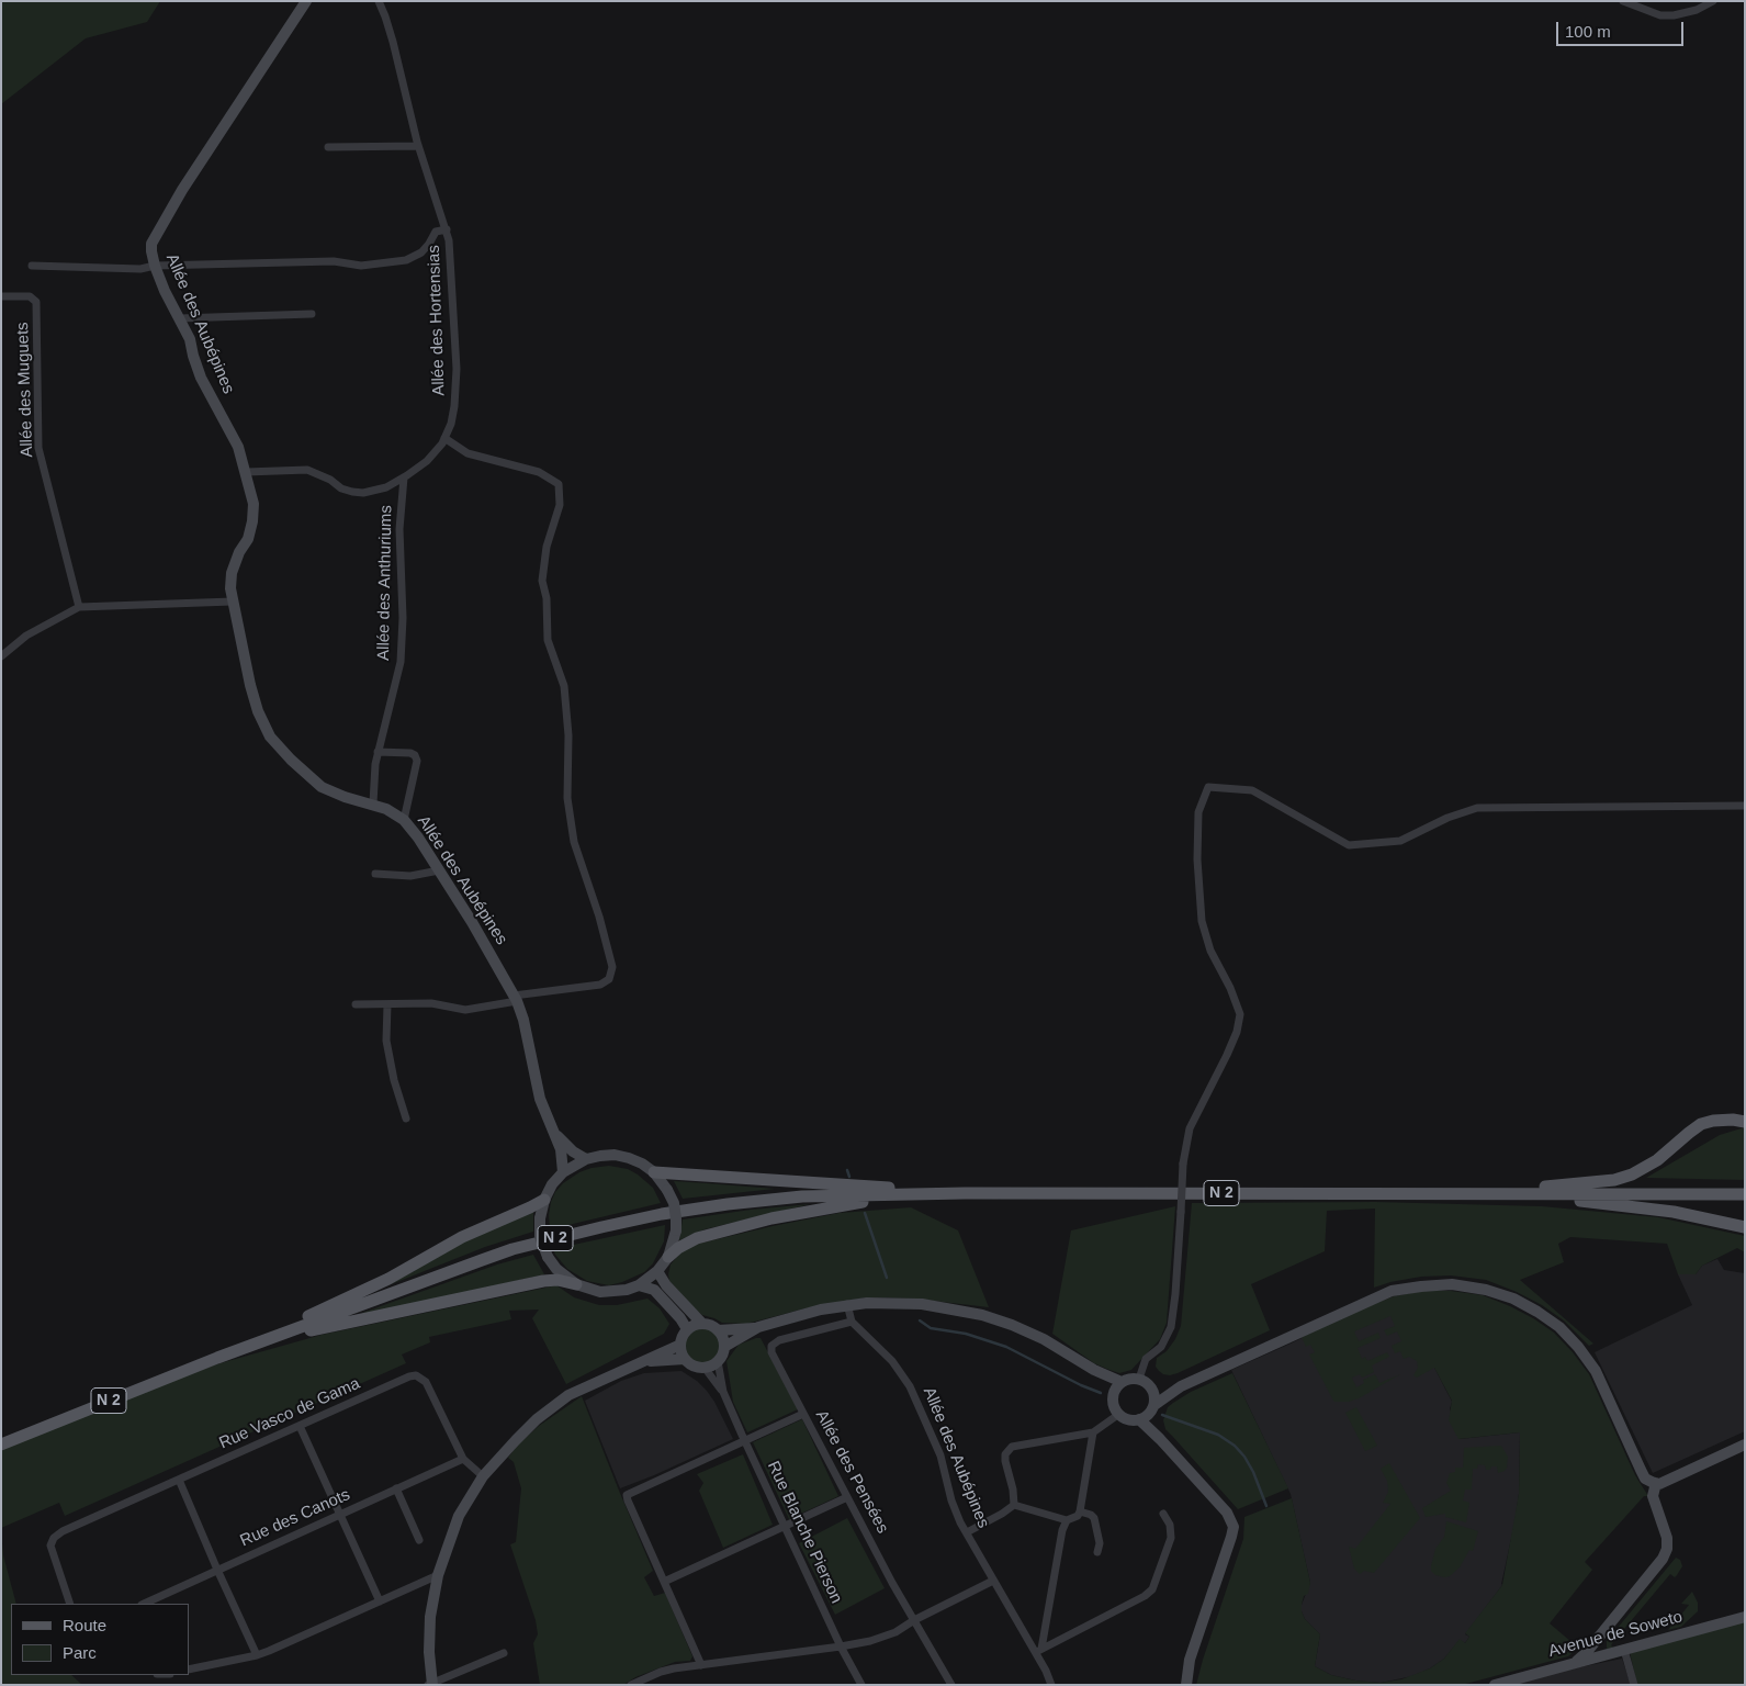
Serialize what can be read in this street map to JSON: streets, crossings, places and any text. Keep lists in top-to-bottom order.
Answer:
{
  "streets": {
    "main road": ["N 2"],
    "street": [
      "Allée des Hortensias",
      "Allée des Aubépines",
      "Allée des Muguets",
      "Allée des Anthuriums",
      "Rue Vasco de Gama",
      "Allée des Pensées",
      "Rue des Canots",
      "Rue Blanche Pierson",
      "Avenue de Soweto"
    ]
  },
  "crossings": [
    ["Allée des Hortensias", "Allée des Aubépines"],
    ["Allée des Hortensias", "Allée des Anthuriums"],
    ["Allée des Aubépines", "Allée des Anthuriums"],
    ["Allée des Aubépines", "Allée des Pensées"],
    ["Rue Vasco de Gama", "Rue des Canots"]
  ],
  "legend": ["Route", "Parc"],
  "scale_bar": "100 m"
}
